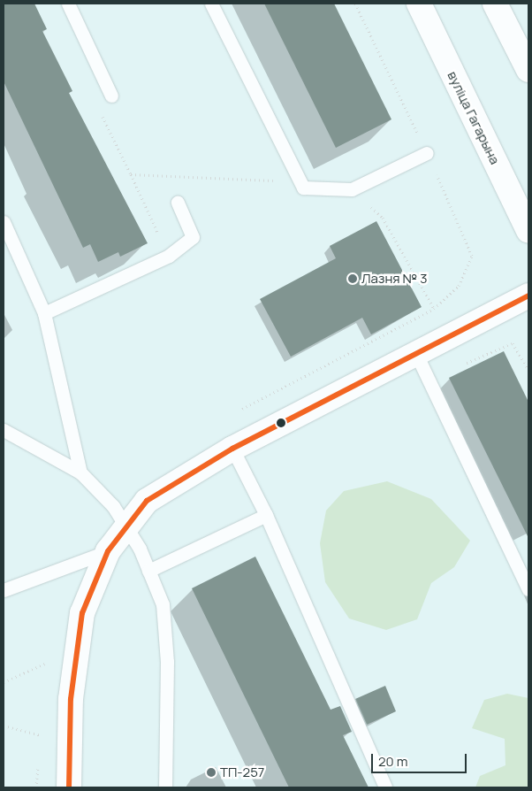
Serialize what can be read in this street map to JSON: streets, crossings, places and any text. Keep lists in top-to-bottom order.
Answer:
{
  "streets": {
    "street": ["вуліца Гагарына"]
  },
  "places": ["Лазня № 3", "ТП-257"],
  "scale_bar": "20 m"
}
